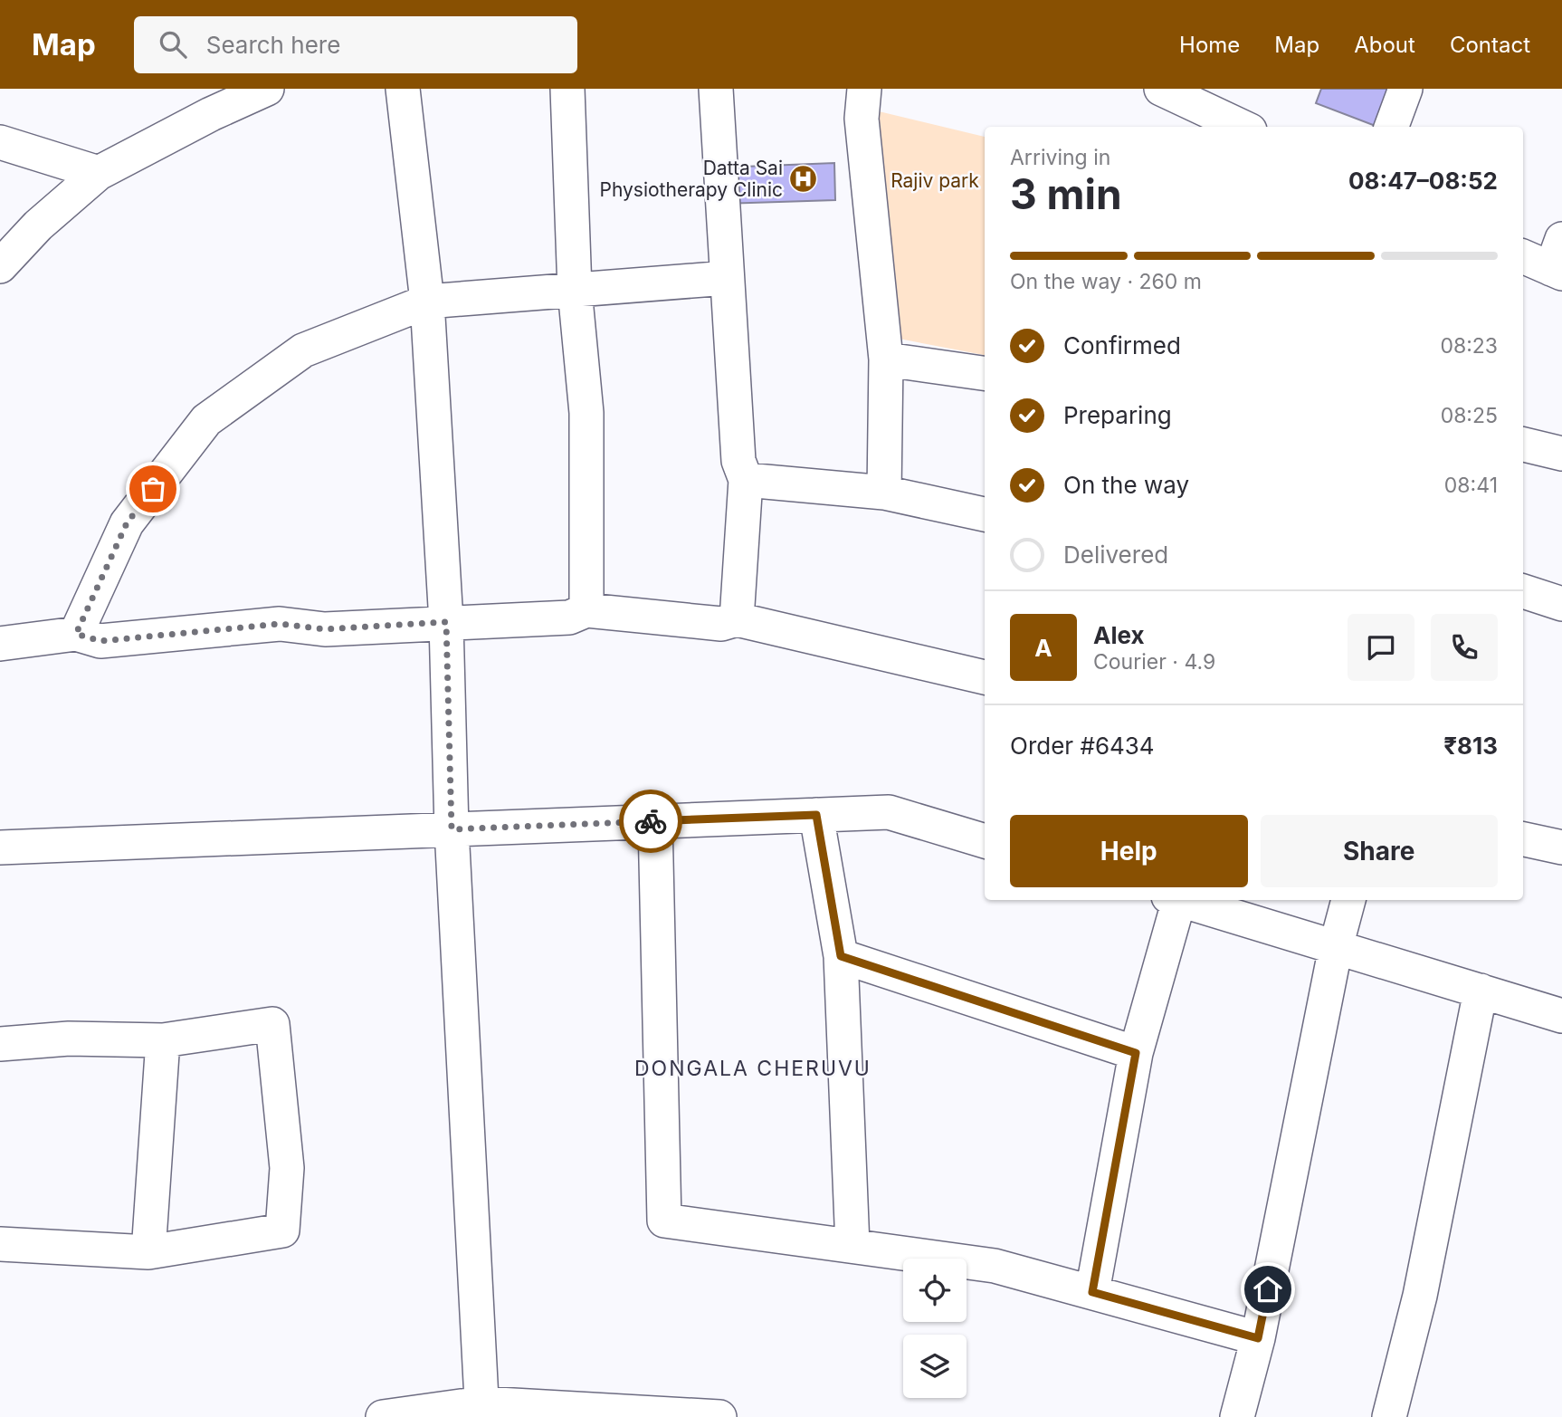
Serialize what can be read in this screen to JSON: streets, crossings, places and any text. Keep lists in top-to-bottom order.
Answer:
{
  "districts": ["DONGALA CHERUVU"],
  "parks": ["Rajiv park"],
  "places": {
    "hospital": ["Datta Sai Physiotherapy Clinic"]
  },
  "page": {
    "header": "Map",
    "search": "Search here",
    "nav": [
      "Home",
      "Map",
      "About",
      "Contact"
    ],
    "heading": ["3 min", "Arriving in", "08:47–08:52"],
    "panel": [
      "Alex",
      "Courier · 4.9",
      "Order #6434",
      "₹813"
    ],
    "bar": "On the way · 260 m",
    "list": [
      ["Confirmed", "08:23"],
      ["Preparing", "08:25"],
      ["On the way", "08:41"],
      "Delivered"
    ],
    "round": "A",
    "buttons": ["Help", "Share"]
  }
}
